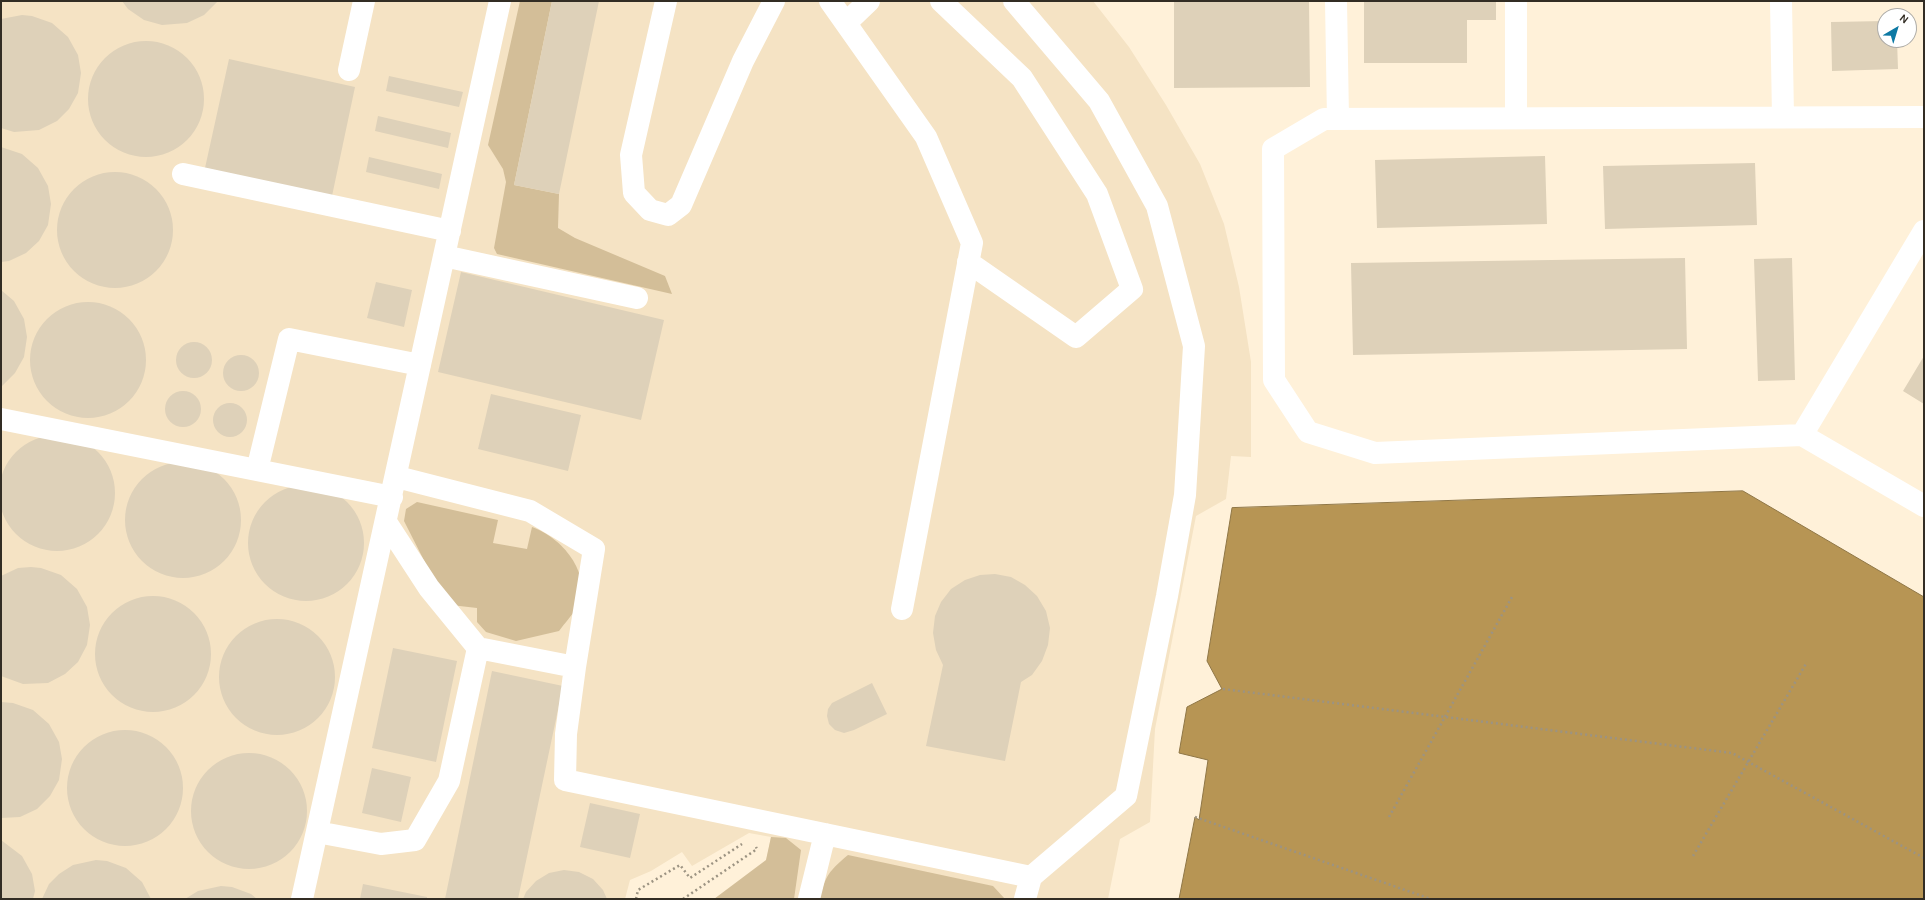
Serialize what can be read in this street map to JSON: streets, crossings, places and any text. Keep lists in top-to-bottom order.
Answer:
{
  "north": "top right"
}
